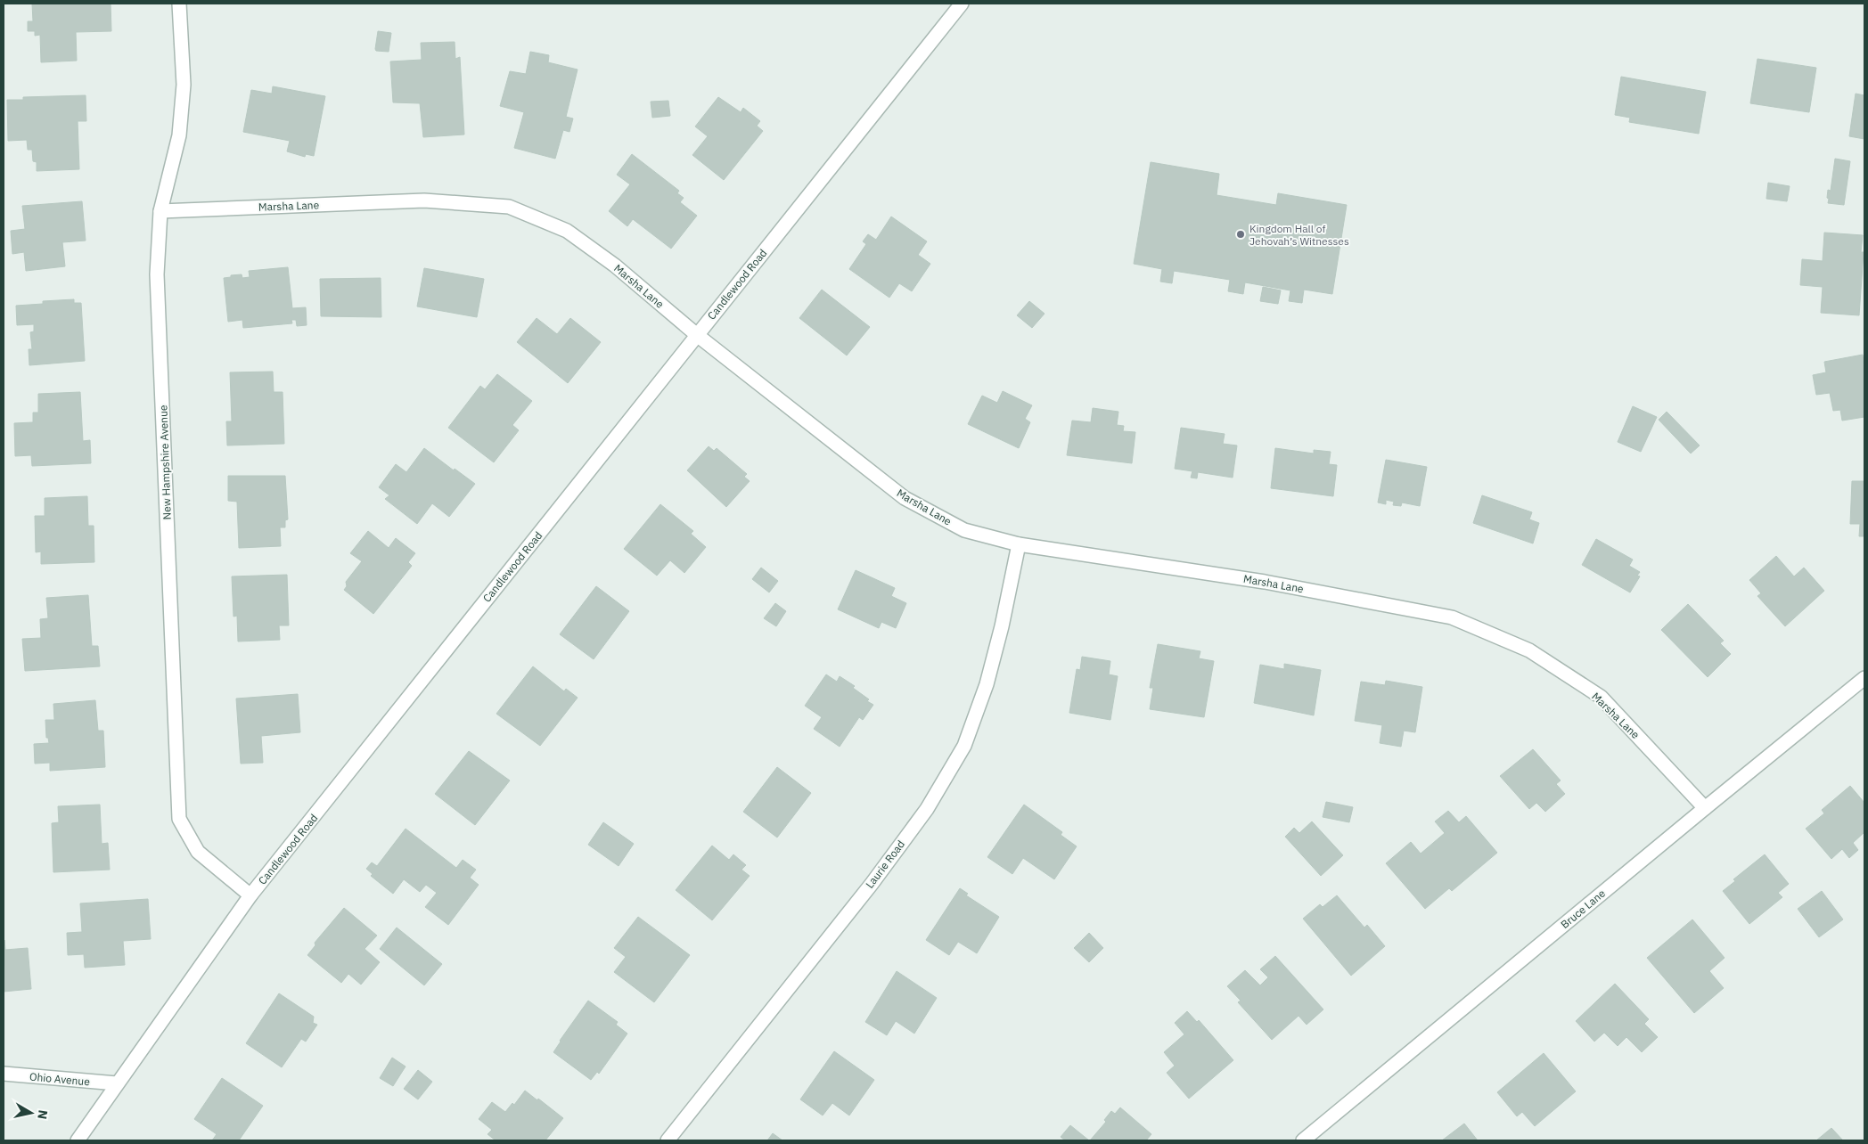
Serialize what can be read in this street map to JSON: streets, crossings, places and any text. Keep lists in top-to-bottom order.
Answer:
{
  "streets": {
    "street": [
      "Marsha Lane",
      "Candlewood Road",
      "New Hampshire Avenue",
      "Laurie Road",
      "Bruce Lane",
      "Ohio Avenue"
    ]
  },
  "crossings": [
    ["Marsha Lane", "Candlewood Road"],
    ["Marsha Lane", "New Hampshire Avenue"],
    ["Marsha Lane", "Laurie Road"],
    ["Marsha Lane", "Bruce Lane"],
    ["Candlewood Road", "New Hampshire Avenue"],
    ["Candlewood Road", "Ohio Avenue"]
  ],
  "places": ["Kingdom Hall of Jehovah’s Witnesses"],
  "north": "right"
}
